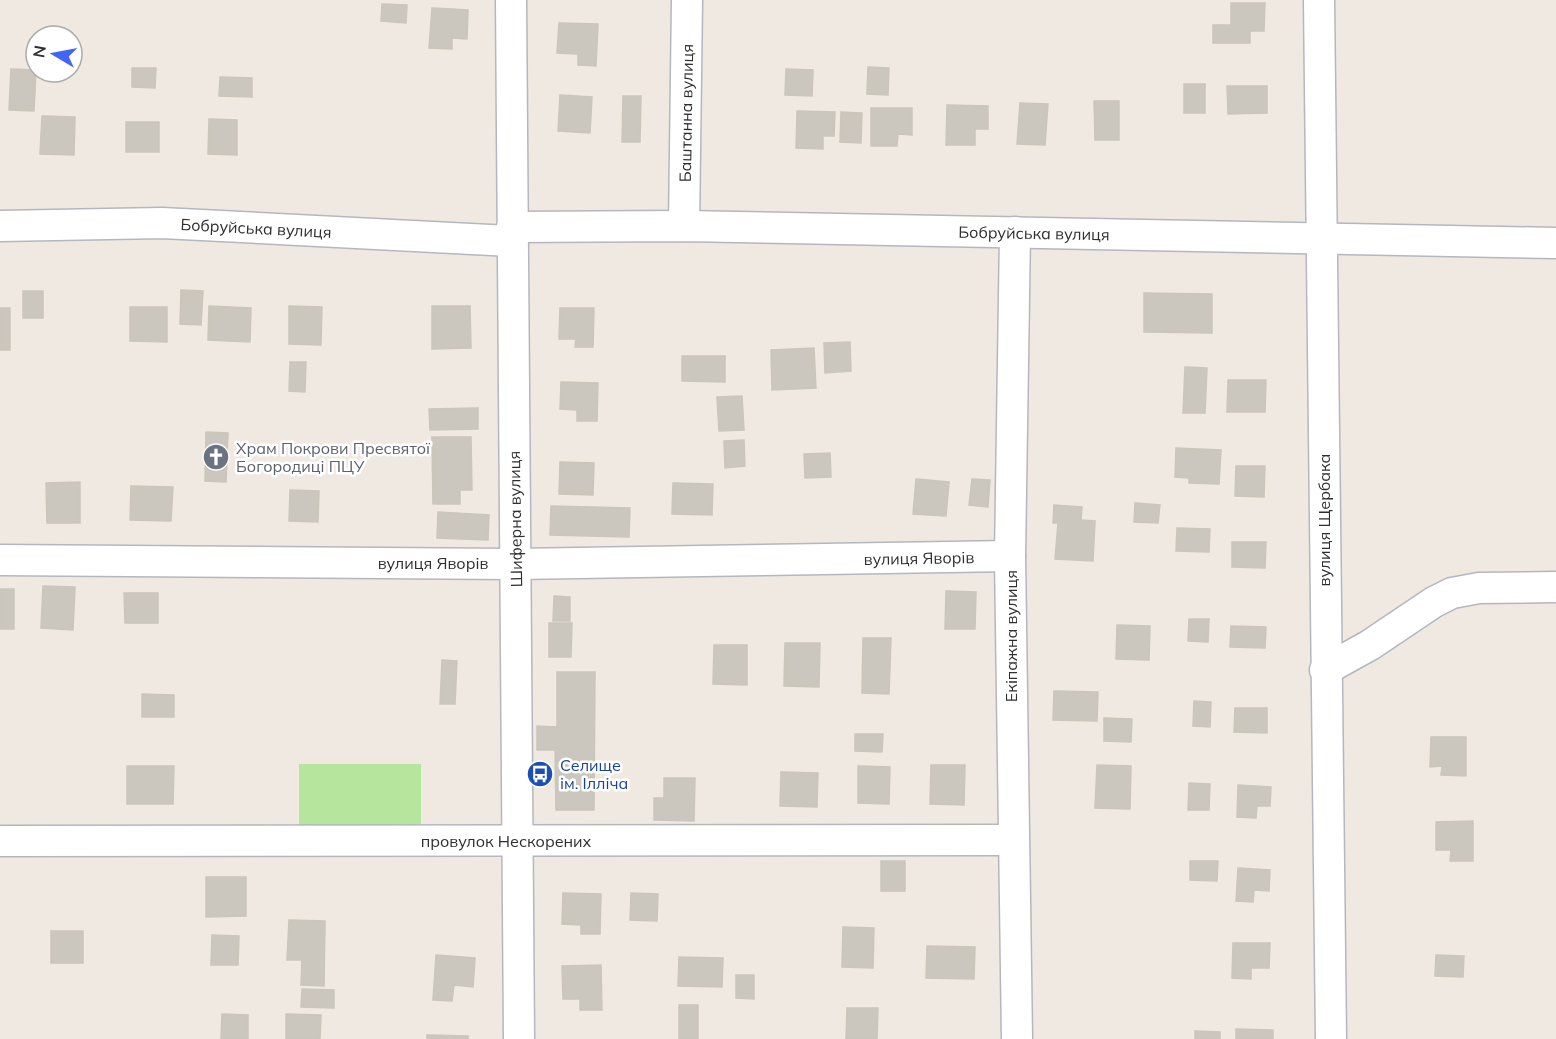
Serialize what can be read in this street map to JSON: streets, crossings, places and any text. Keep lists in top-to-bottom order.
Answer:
{
  "streets": {
    "street": [
      "Баштанна вулиця",
      "Бобруйська вулиця",
      "Шиферна вулиця",
      "вулиця Щербака",
      "вулиця Яворів",
      "Екіпажна вулиця",
      "провулок Нескорених"
    ]
  },
  "crossings": [
    ["Баштанна вулиця", "Бобруйська вулиця"],
    ["Бобруйська вулиця", "Шиферна вулиця"],
    ["Бобруйська вулиця", "вулиця Щербака"],
    ["Бобруйська вулиця", "Екіпажна вулиця"],
    ["Шиферна вулиця", "вулиця Яворів"],
    ["Шиферна вулиця", "провулок Нескорених"],
    ["вулиця Яворів", "Екіпажна вулиця"],
    ["Екіпажна вулиця", "провулок Нескорених"]
  ],
  "places": {
    "church": ["Храм Покрови Пресвятої Богородиці ПЦУ"],
    "bus stop": ["Селище ім. Ілліча"]
  },
  "north": "left"
}
